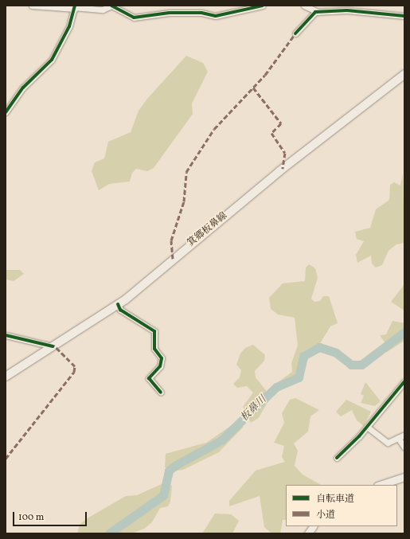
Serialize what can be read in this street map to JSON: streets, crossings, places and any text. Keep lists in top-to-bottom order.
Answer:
{
  "streets": {
    "main road": ["箕郷板鼻線"]
  },
  "water": ["板鼻川"],
  "legend": ["自転車道", "小道"],
  "scale_bar": "100 m"
}
